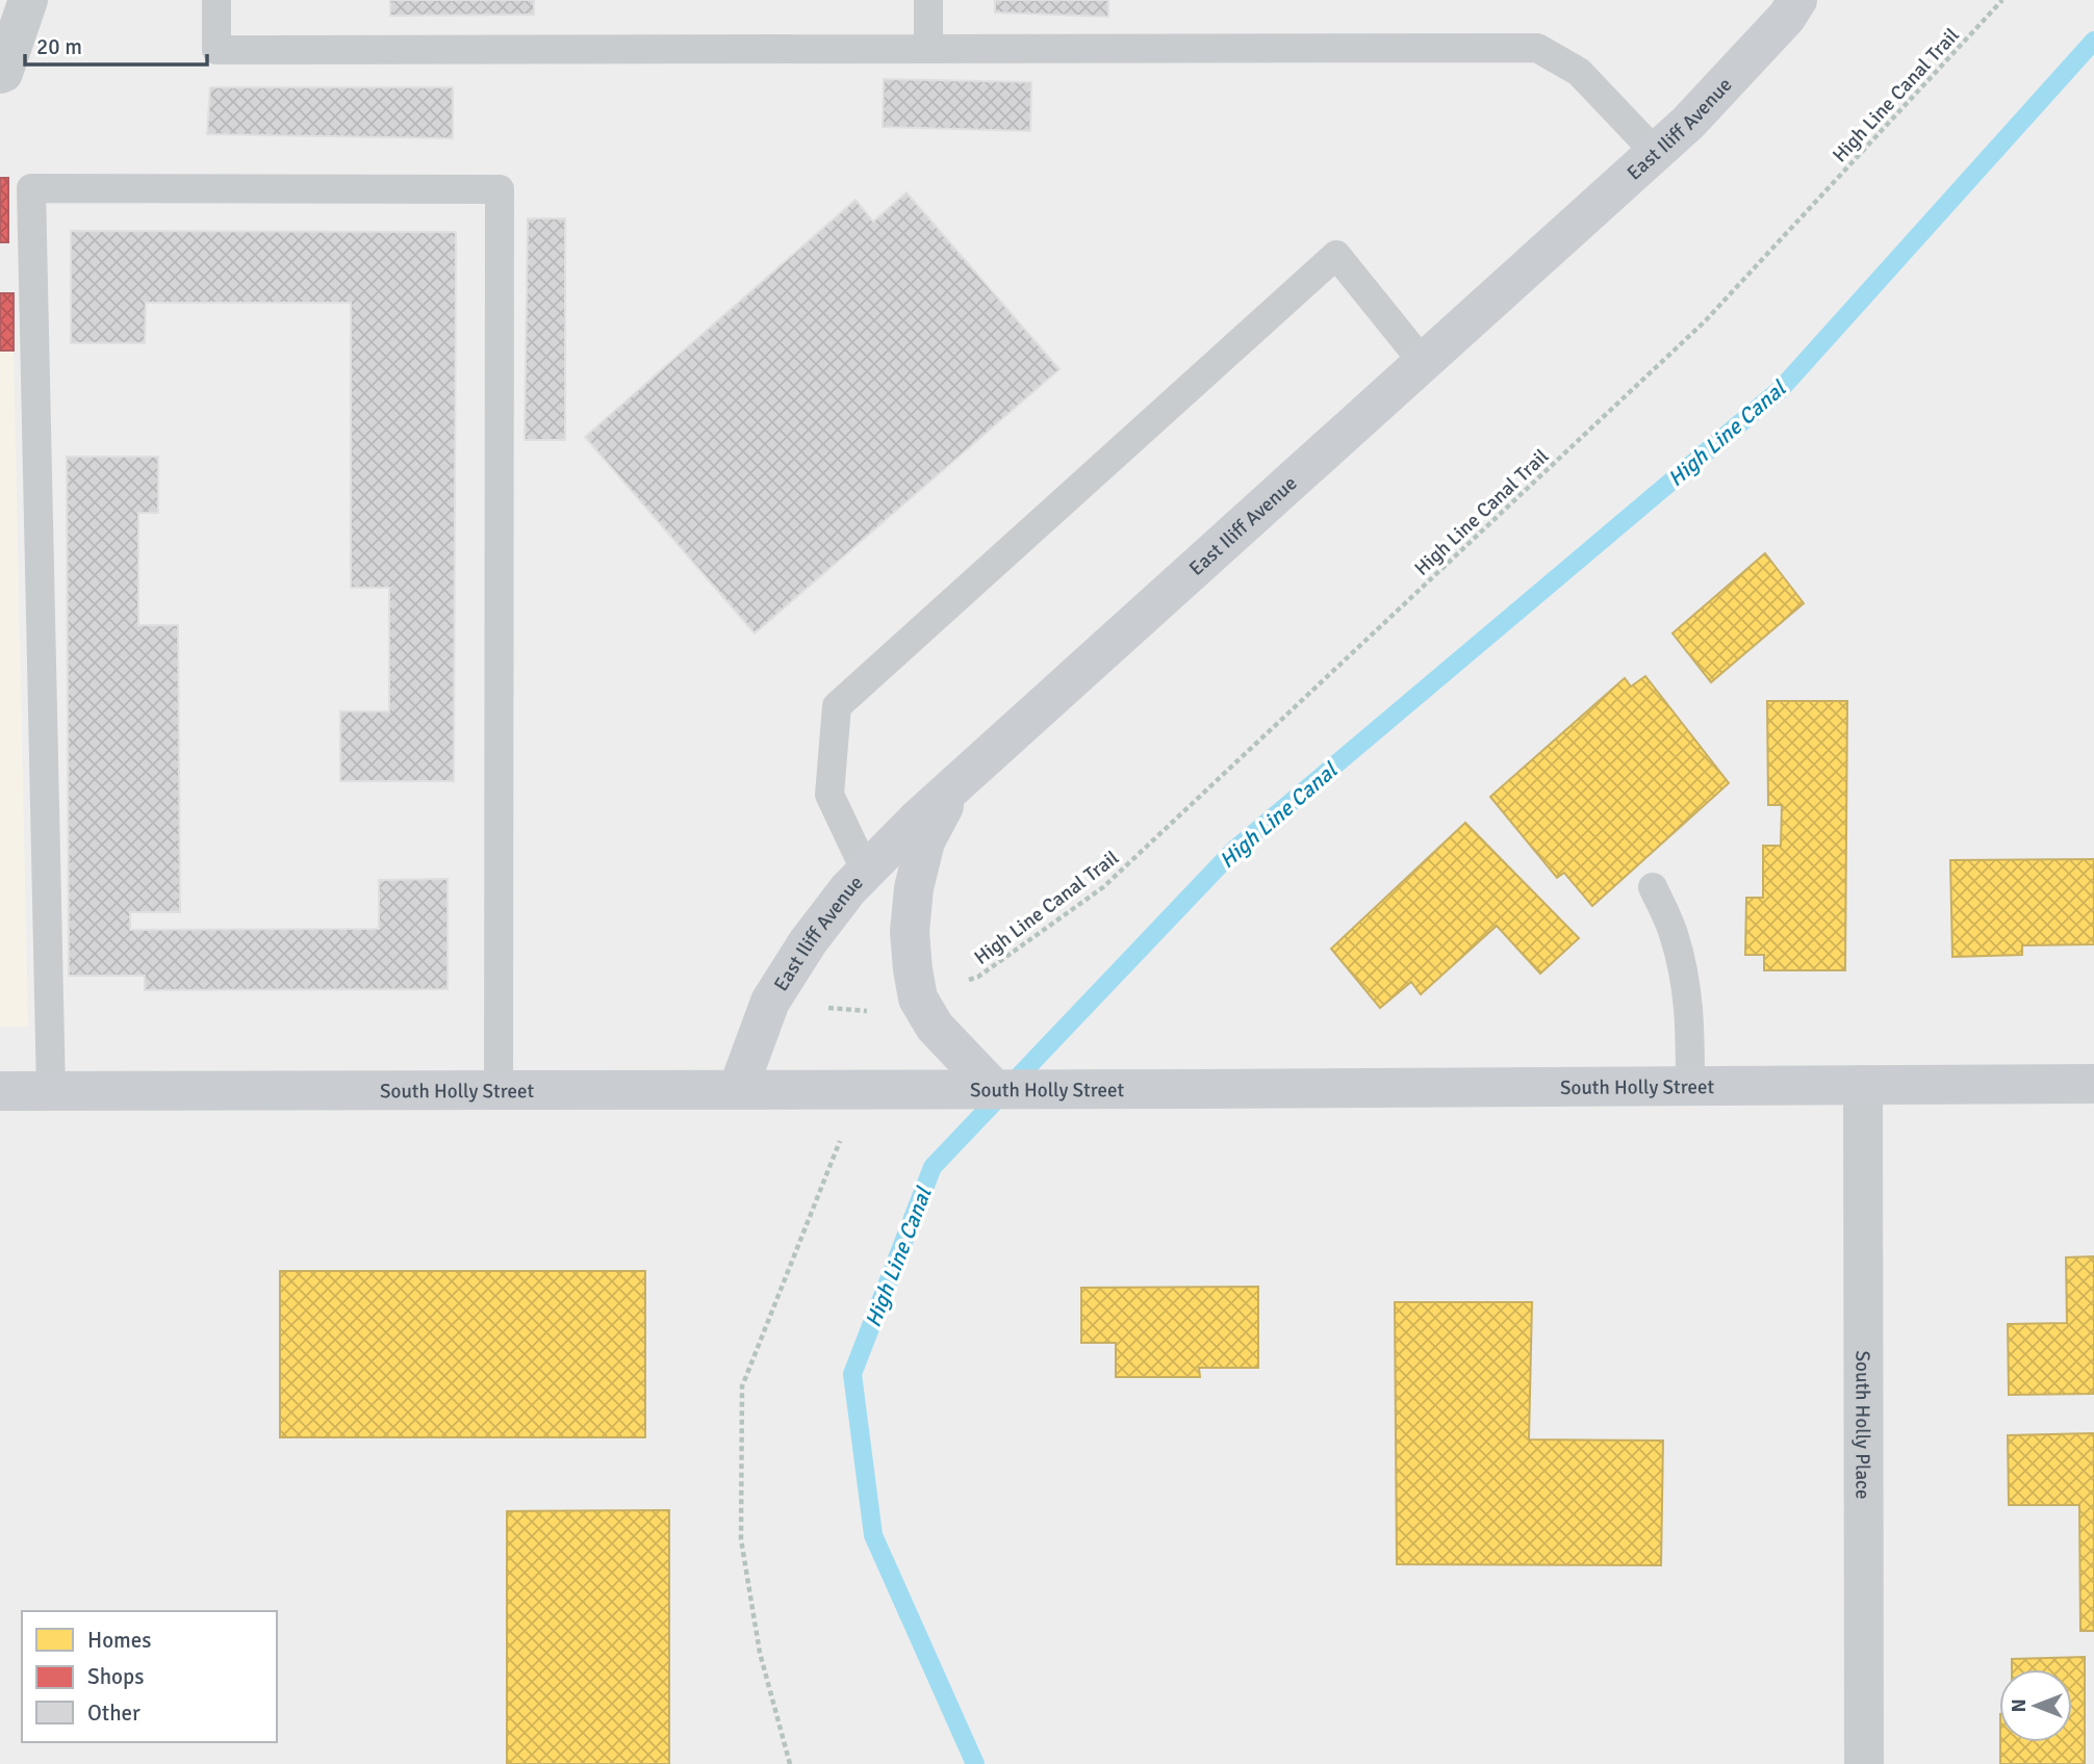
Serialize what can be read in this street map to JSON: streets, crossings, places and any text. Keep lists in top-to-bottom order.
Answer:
{
  "streets": {
    "street": ["East Iliff Avenue", "South Holly Street", "South Holly Place"],
    "path": ["High Line Canal Trail"]
  },
  "crossings": [
    ["East Iliff Avenue", "South Holly Street"],
    ["South Holly Street", "South Holly Place"]
  ],
  "water": ["High Line Canal"],
  "legend": ["Homes", "Shops", "Other"],
  "scale_bar": "20 m",
  "north": "left"
}
